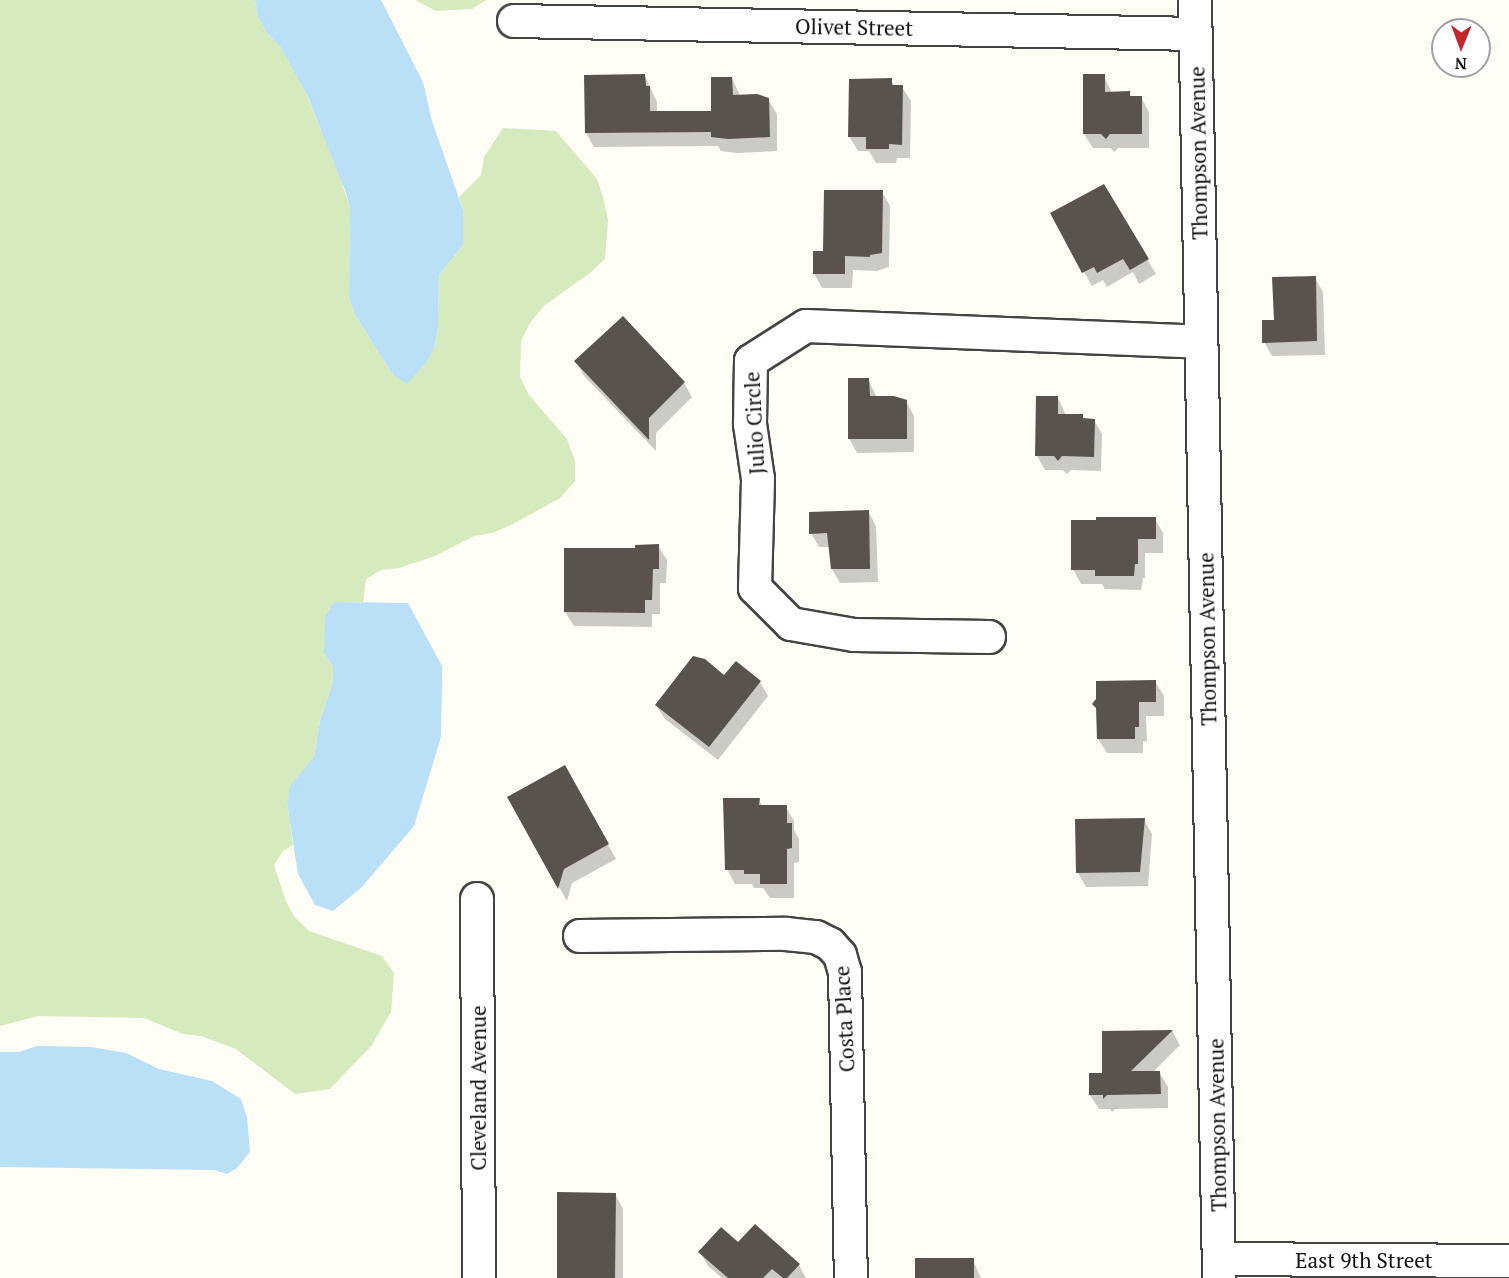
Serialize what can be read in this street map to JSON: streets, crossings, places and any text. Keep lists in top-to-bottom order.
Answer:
{
  "streets": {
    "street": [
      "Olivet Street",
      "Thompson Avenue",
      "Julio Circle",
      "Costa Place",
      "Cleveland Avenue",
      "East 9th Street"
    ]
  },
  "crossings": [
    ["Olivet Street", "Thompson Avenue"],
    ["Thompson Avenue", "Julio Circle"],
    ["Thompson Avenue", "East 9th Street"]
  ],
  "north": "bottom"
}
